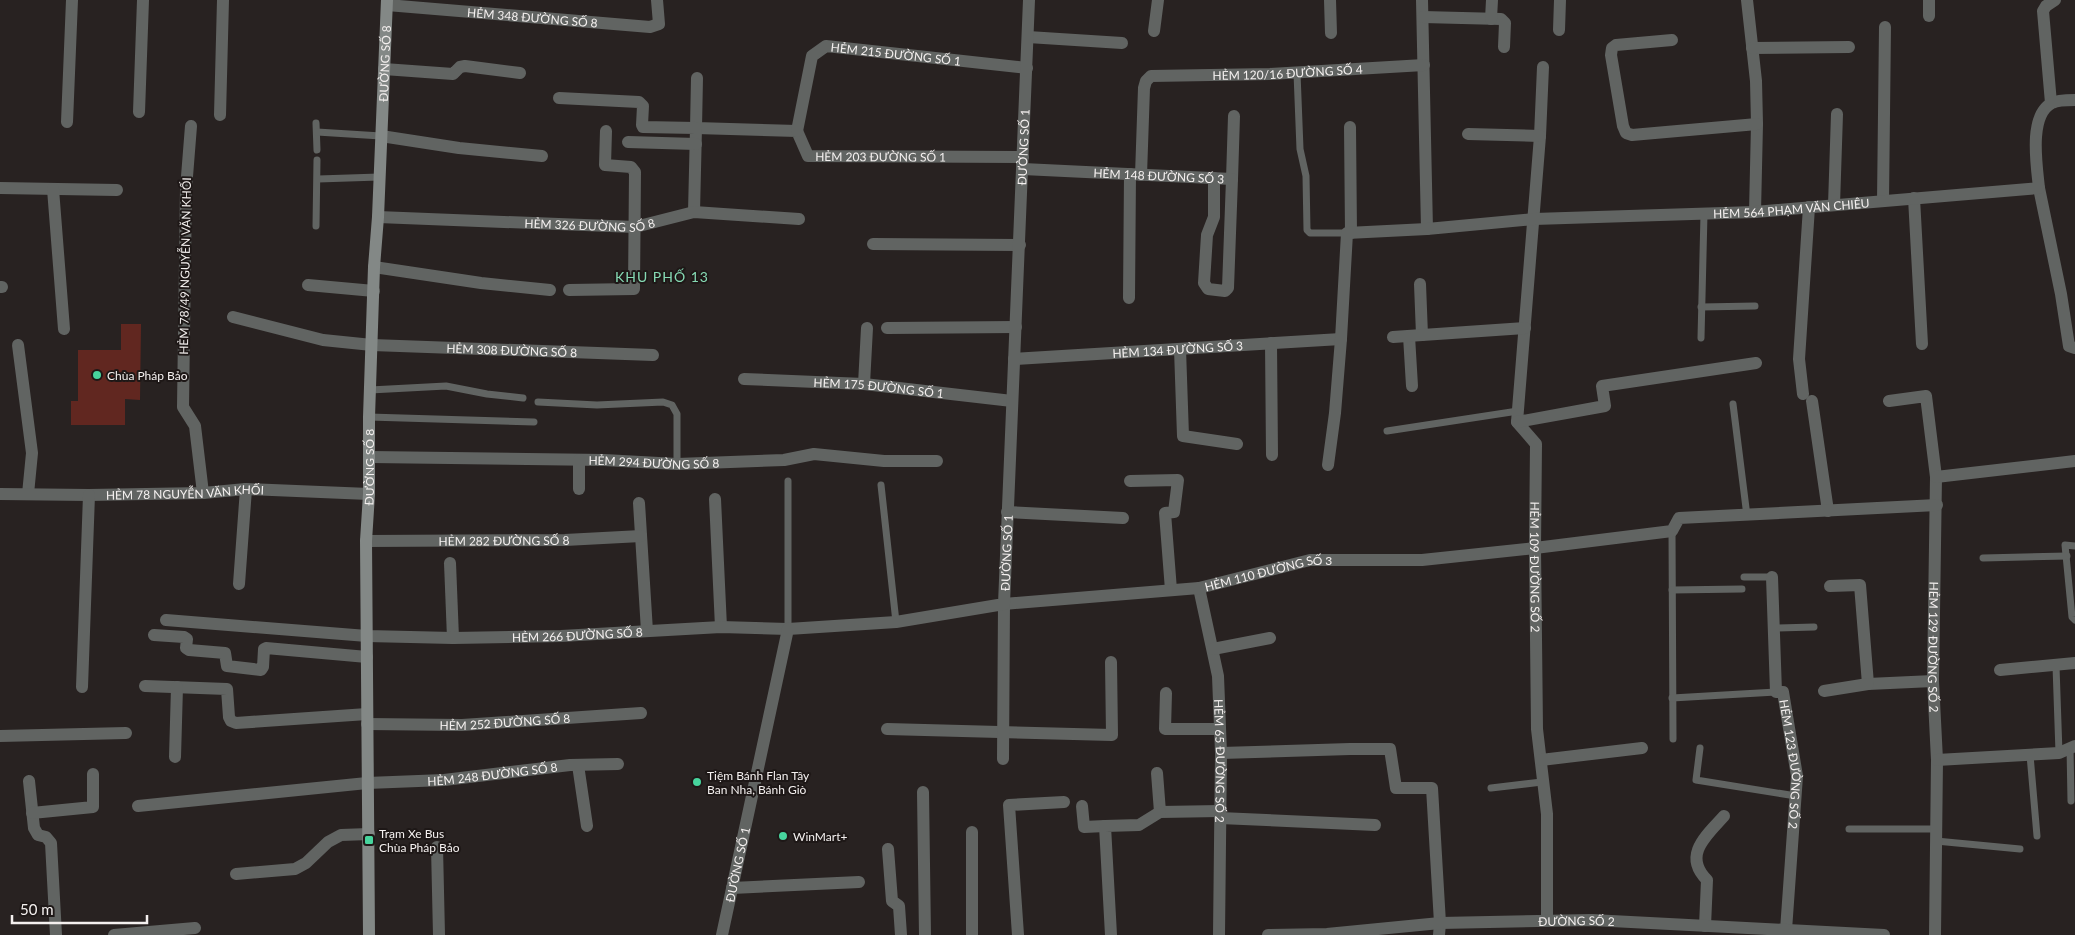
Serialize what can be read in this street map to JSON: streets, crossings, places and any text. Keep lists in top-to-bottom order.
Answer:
{
  "streets": {
    "street": [
      "HẺM 348 ĐƯỜNG SỐ 8",
      "HẺM 215 ĐƯỜNG SỐ 1",
      "ĐƯỜNG SỐ 8",
      "HẺM 120/16 ĐƯỜNG SỐ 4",
      "ĐƯỜNG SỐ 1",
      "HẺM 203 ĐƯỜNG SỐ 1",
      "HẺM 148 ĐƯỜNG SỐ 3",
      "HẺM 564 PHẠM VĂN CHIÊU",
      "HẺM 326 ĐƯỜNG SỐ 8",
      "HẺM 78/49 NGUYỄN VĂN KHỐI",
      "HẺM 134 ĐƯỜNG SỐ 3",
      "HẺM 308 ĐƯỜNG SỐ 8",
      "HẺM 175 ĐƯỜNG SỐ 1",
      "HẺM 294 ĐƯỜNG SỐ 8",
      "HẺM 78 NGUYỄN VĂN KHỐI",
      "HẺM 282 ĐƯỜNG SỐ 8",
      "HẺM 109 ĐƯỜNG SỐ 2",
      "HẺM 110 ĐƯỜNG SỐ 3",
      "HẺM 266 ĐƯỜNG SỐ 8",
      "HẺM 129 ĐƯỜNG SỐ 2",
      "HẺM 252 ĐƯỜNG SỐ 8",
      "HẺM 65 ĐƯỜNG SỐ 2",
      "HẺM 123 ĐƯỜNG SỐ 2",
      "HẺM 248 ĐƯỜNG SỐ 8",
      "ĐƯỜNG SỐ 2"
    ]
  },
  "crossings": [
    ["HẺM 348 ĐƯỜNG SỐ 8", "ĐƯỜNG SỐ 8"],
    ["HẺM 215 ĐƯỜNG SỐ 1", "ĐƯỜNG SỐ 1"],
    ["HẺM 215 ĐƯỜNG SỐ 1", "HẺM 203 ĐƯỜNG SỐ 1"],
    ["ĐƯỜNG SỐ 8", "HẺM 326 ĐƯỜNG SỐ 8"],
    ["ĐƯỜNG SỐ 8", "HẺM 308 ĐƯỜNG SỐ 8"],
    ["ĐƯỜNG SỐ 8", "HẺM 294 ĐƯỜNG SỐ 8"],
    ["ĐƯỜNG SỐ 8", "HẺM 78 NGUYỄN VĂN KHỐI"],
    ["ĐƯỜNG SỐ 8", "HẺM 282 ĐƯỜNG SỐ 8"],
    ["ĐƯỜNG SỐ 8", "HẺM 266 ĐƯỜNG SỐ 8"],
    ["ĐƯỜNG SỐ 8", "HẺM 252 ĐƯỜNG SỐ 8"],
    ["ĐƯỜNG SỐ 8", "HẺM 248 ĐƯỜNG SỐ 8"],
    ["HẺM 120/16 ĐƯỜNG SỐ 4", "HẺM 148 ĐƯỜNG SỐ 3"],
    ["ĐƯỜNG SỐ 1", "HẺM 203 ĐƯỜNG SỐ 1"],
    ["ĐƯỜNG SỐ 1", "HẺM 148 ĐƯỜNG SỐ 3"],
    ["ĐƯỜNG SỐ 1", "HẺM 134 ĐƯỜNG SỐ 3"],
    ["ĐƯỜNG SỐ 1", "HẺM 175 ĐƯỜNG SỐ 1"],
    ["ĐƯỜNG SỐ 1", "HẺM 110 ĐƯỜNG SỐ 3"],
    ["ĐƯỜNG SỐ 1", "HẺM 266 ĐƯỜNG SỐ 8"],
    ["HẺM 203 ĐƯỜNG SỐ 1", "HẺM 148 ĐƯỜNG SỐ 3"],
    ["HẺM 78/49 NGUYỄN VĂN KHỐI", "HẺM 78 NGUYỄN VĂN KHỐI"],
    ["HẺM 109 ĐƯỜNG SỐ 2", "HẺM 110 ĐƯỜNG SỐ 3"],
    ["HẺM 109 ĐƯỜNG SỐ 2", "ĐƯỜNG SỐ 2"],
    ["HẺM 110 ĐƯỜNG SỐ 3", "HẺM 65 ĐƯỜNG SỐ 2"],
    ["HẺM 123 ĐƯỜNG SỐ 2", "ĐƯỜNG SỐ 2"]
  ],
  "districts": ["KHU PHỐ 13"],
  "places": {
    "other": ["Chùa Pháp Bảo", "Tiệm Bánh Flan Tây Ban Nha, Bánh Giò", "WinMart+"],
    "transit": ["Trạm Xe Bus Chùa Pháp Bảo"]
  },
  "scale_bar": "50 m"
}
